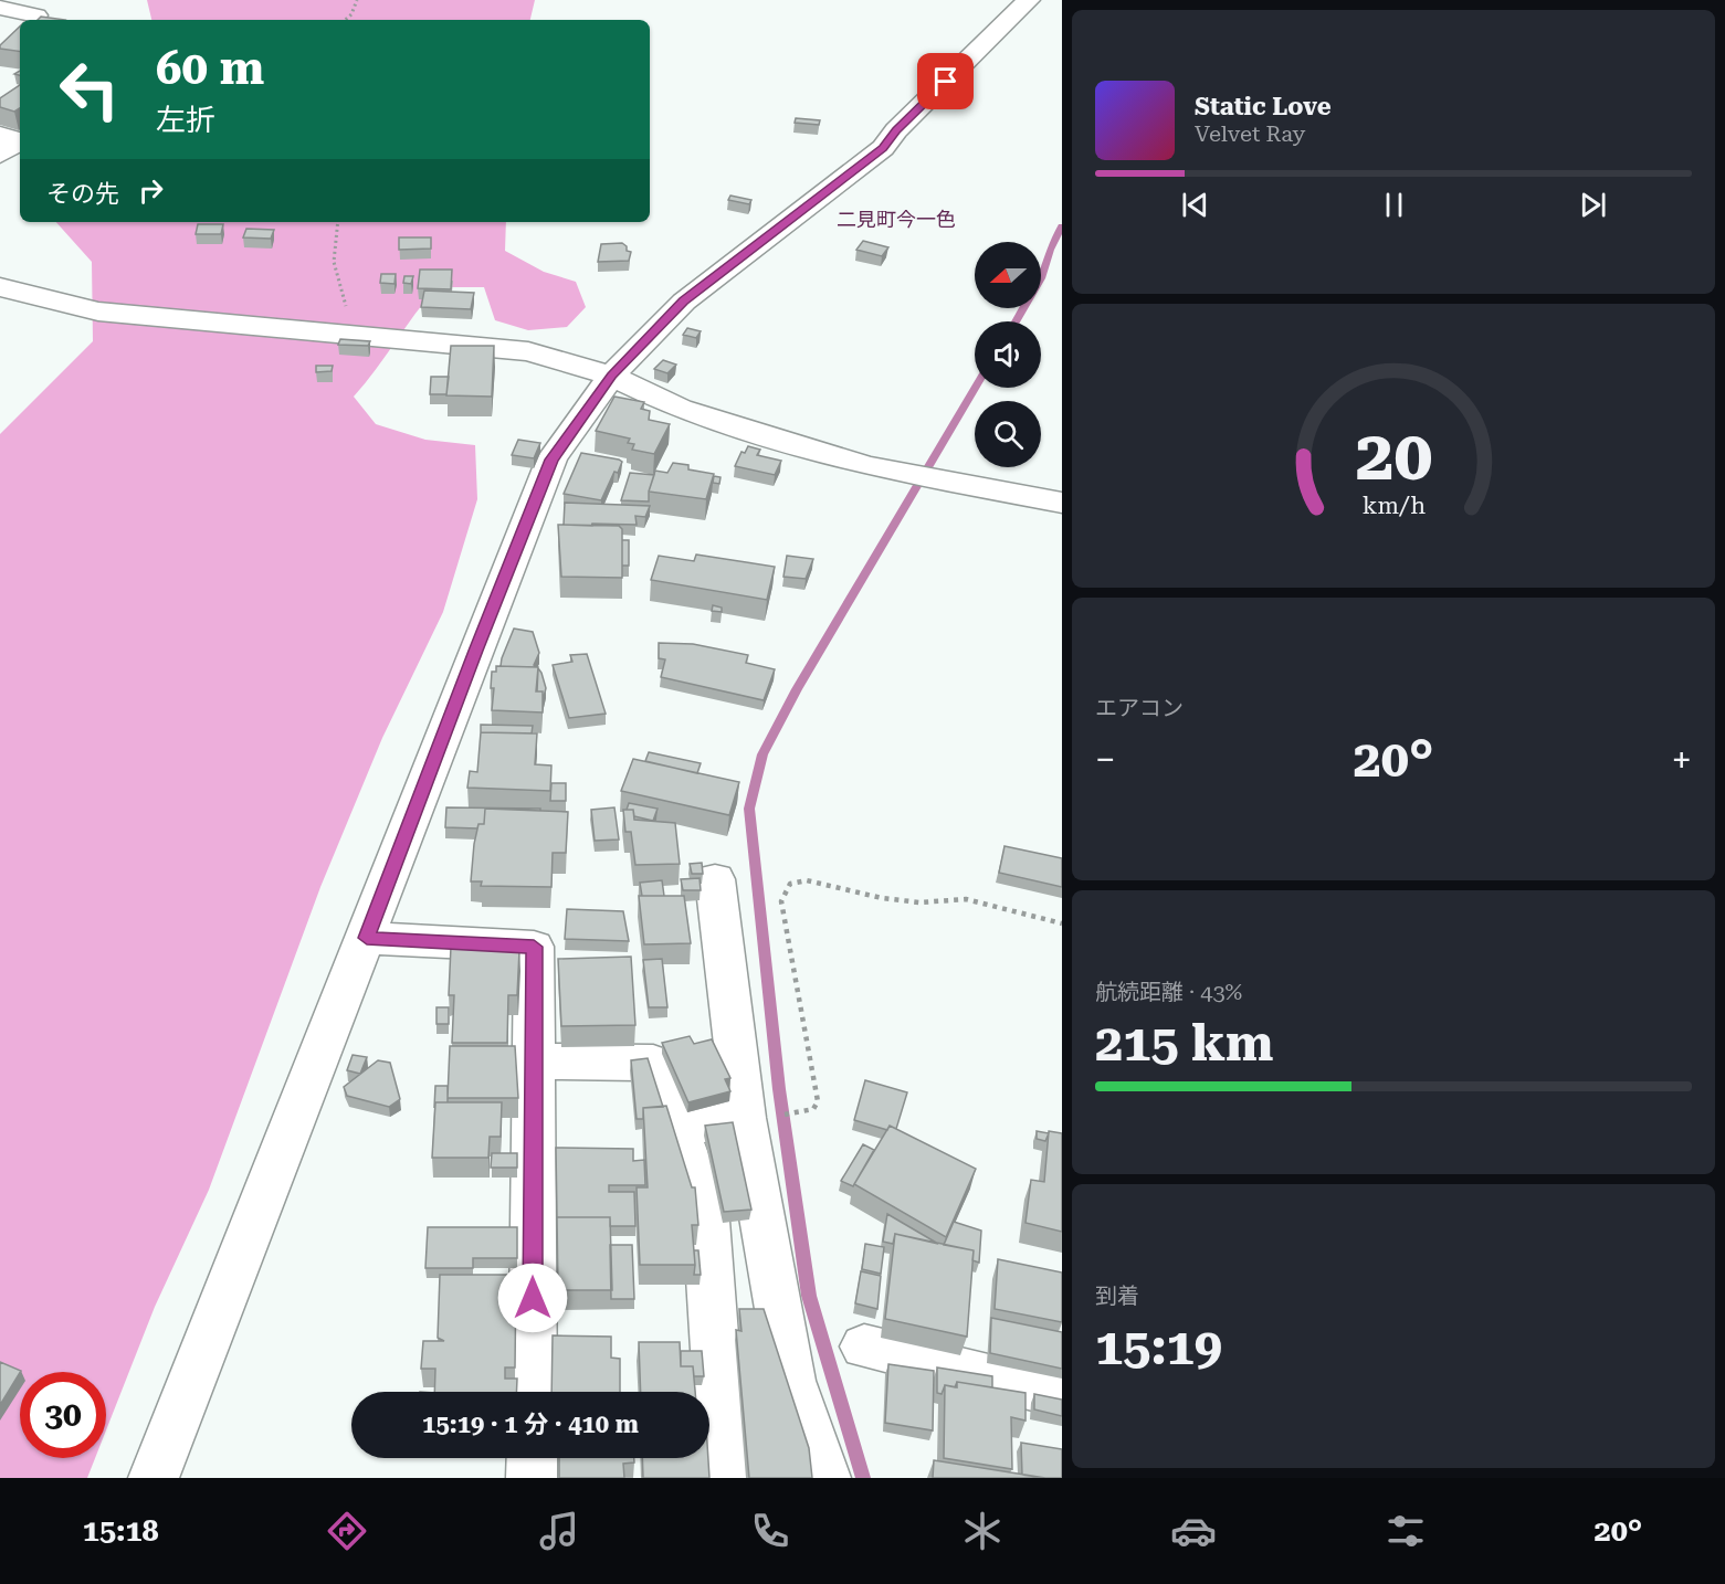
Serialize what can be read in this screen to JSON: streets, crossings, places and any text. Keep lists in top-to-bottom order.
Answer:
{
  "districts": ["二見町今一色"],
  "north": "left",
  "page": {
    "turn": ["60 m", "左折"],
    "song": ["Static Love", "Velvet Ray"],
    "then": "その先",
    "tile": [
      "エアコン",
      ["航続距離 · 43%", "215 km"],
      ["到着", "15:19"]
    ],
    "heat": ["−", "20°", "+"],
    "limit": "30",
    "trip": "15:19 · 1 分 · 410 m",
    "tabs": ["15:18", "20°"],
    "gauge": ["20", "km/h"]
  }
}
